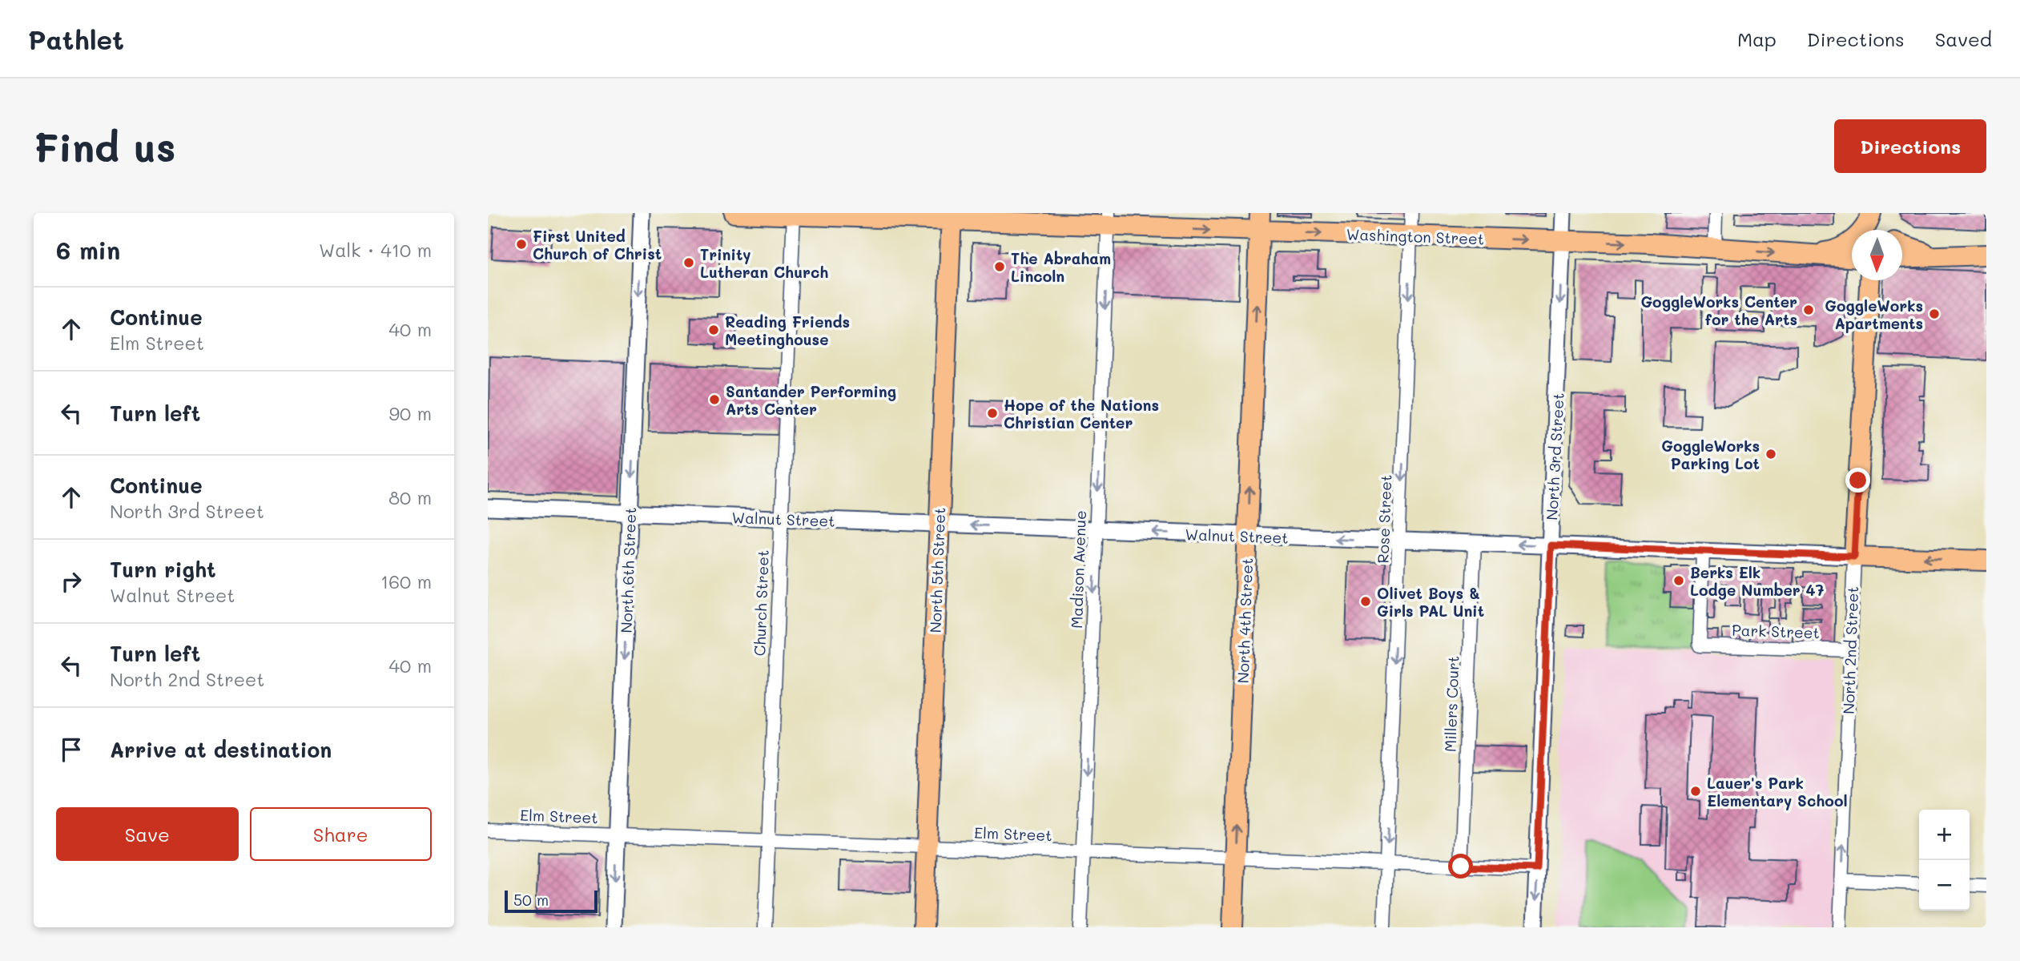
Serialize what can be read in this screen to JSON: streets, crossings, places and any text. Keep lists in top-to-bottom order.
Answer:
{
  "streets": {
    "main road": [
      "Washington Street",
      "Walnut Street",
      "North 5th Street",
      "North 4th Street",
      "North 2nd Street"
    ],
    "street": [
      "North 3rd Street",
      "Rose Street",
      "Madison Avenue",
      "North 6th Street",
      "Church Street",
      "Park Street",
      "Millers Court",
      "Elm Street"
    ]
  },
  "crossings": [
    ["Washington Street", "North 3rd Street"],
    ["Washington Street", "Rose Street"],
    ["Washington Street", "Madison Avenue"],
    ["Washington Street", "North 5th Street"],
    ["Washington Street", "Church Street"],
    ["Washington Street", "North 4th Street"],
    ["North 3rd Street", "Walnut Street"],
    ["North 3rd Street", "Elm Street"],
    ["Walnut Street", "Rose Street"],
    ["Walnut Street", "Madison Avenue"],
    ["Walnut Street", "North 6th Street"],
    ["Walnut Street", "North 5th Street"],
    ["Walnut Street", "Church Street"],
    ["Walnut Street", "North 4th Street"],
    ["Walnut Street", "Park Street"],
    ["Walnut Street", "North 2nd Street"],
    ["Walnut Street", "Millers Court"],
    ["Rose Street", "Elm Street"],
    ["Madison Avenue", "Elm Street"],
    ["North 6th Street", "Elm Street"],
    ["North 5th Street", "Elm Street"],
    ["Church Street", "Elm Street"],
    ["North 4th Street", "Elm Street"],
    ["Park Street", "North 2nd Street"],
    ["Millers Court", "Elm Street"]
  ],
  "one_way": [
    "Washington Street",
    "North 3rd Street",
    "Walnut Street",
    "Rose Street",
    "Madison Avenue",
    "North 6th Street",
    "North 4th Street",
    "North 2nd Street"
  ],
  "places": [
    "First United Church of Christ",
    "Trinity Lutheran Church",
    "The Abraham Lincoln",
    "GoggleWorks Center for the Arts",
    "GoggleWorks Apartments",
    "Reading Friends Meetinghouse",
    "Santander Performing Arts Center",
    "Hope of the Nations Christian Center",
    "GoggleWorks Parking Lot",
    "Berks Elk Lodge Number 47",
    "Olivet Boys & Girls PAL Unit",
    "Lauer's Park Elementary School"
  ],
  "scale_bar": "50 m",
  "north": "bottom",
  "page": {
    "header": "Pathlet",
    "nav": ["Map", "Directions", "Saved"],
    "buttons": [
      "Directions",
      ["Save", "Share"]
    ],
    "title": "Find us",
    "heading": ["6 min", "Walk · 410 m"],
    "list": [
      ["Continue", "Elm Street", "40 m"],
      ["Turn left", "90 m"],
      ["Continue", "North 3rd Street", "80 m"],
      ["Turn right", "Walnut Street", "160 m"],
      ["Turn left", "North 2nd Street", "40 m"],
      "Arrive at destination"
    ],
    "map_buttons": ["+", "−"],
    "scale": "50 m"
  }
}
